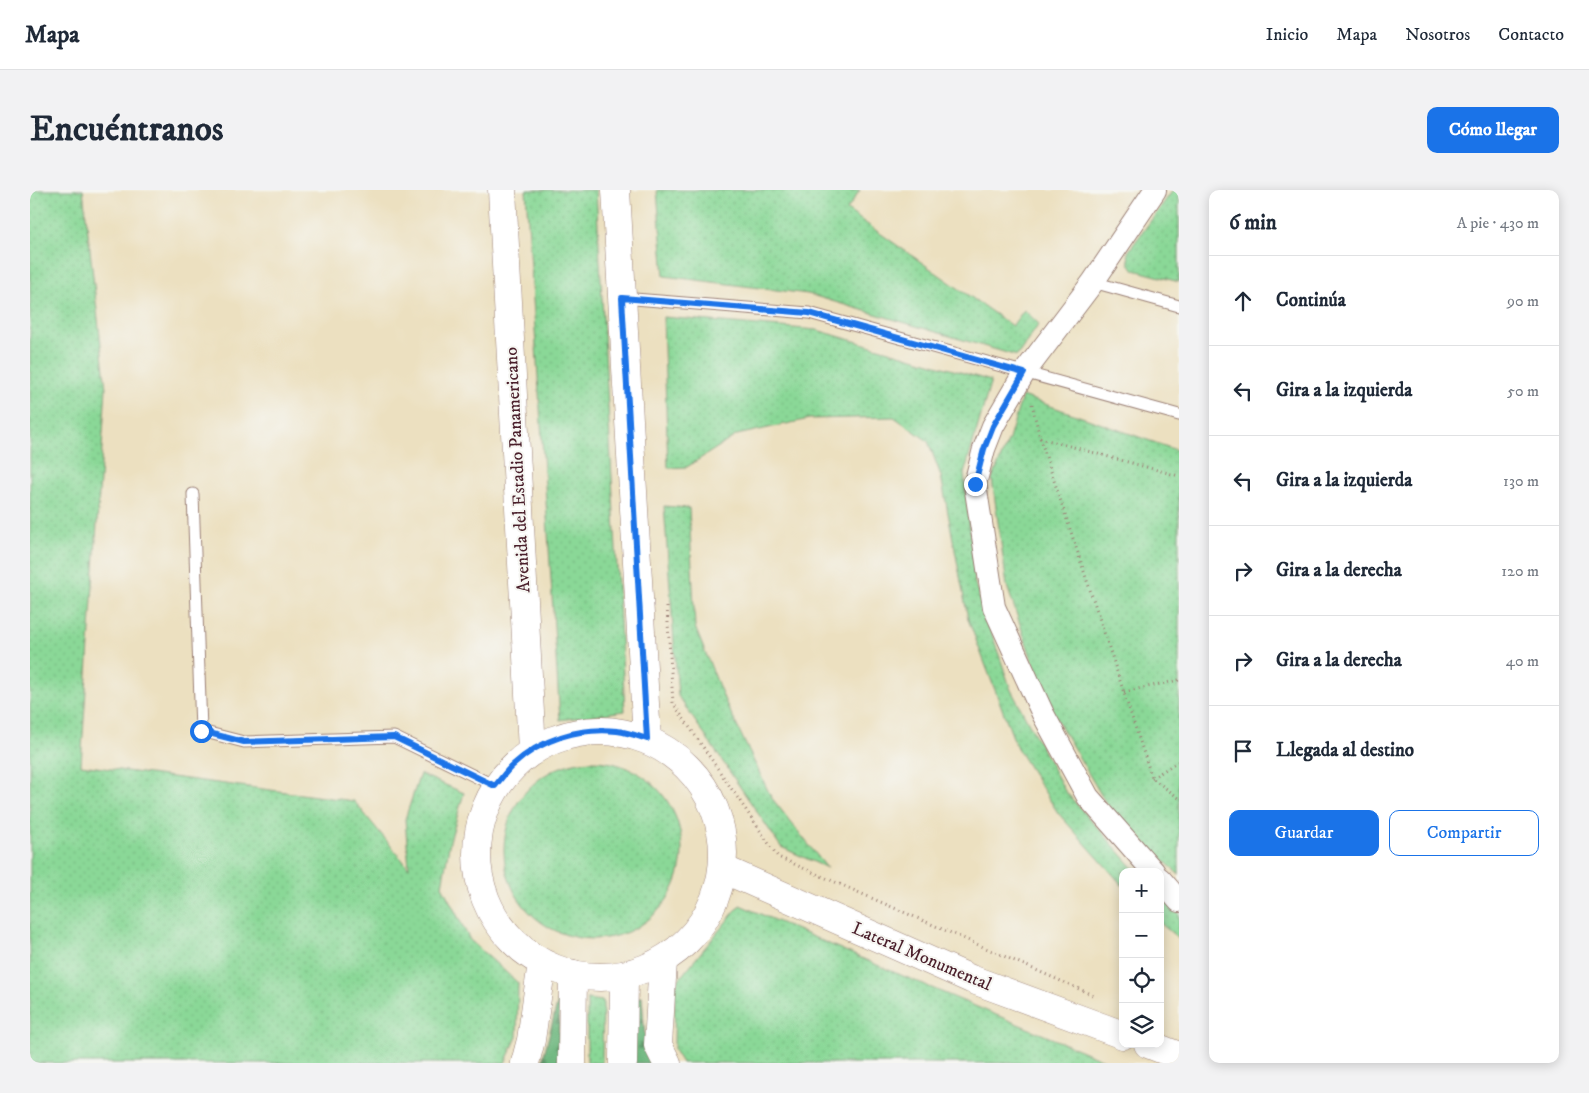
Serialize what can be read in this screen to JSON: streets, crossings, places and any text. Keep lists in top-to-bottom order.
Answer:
{
  "streets": {
    "main road": ["Avenida del Estadio Panamericano", "Lateral Monumental"]
  },
  "page": {
    "header": "Mapa",
    "nav": [
      "Inicio",
      "Mapa",
      "Nosotros",
      "Contacto"
    ],
    "buttons": [
      "Cómo llegar",
      ["Guardar", "Compartir"]
    ],
    "title": "Encuéntranos",
    "heading": ["6 min", "A pie · 430 m"],
    "list": [
      ["Continúa", "90 m"],
      ["Gira a la izquierda", "50 m"],
      ["Gira a la izquierda", "130 m"],
      ["Gira a la derecha", "120 m"],
      ["Gira a la derecha", "40 m"],
      "Llegada al destino"
    ],
    "map_buttons": ["+", "−"]
  }
}
